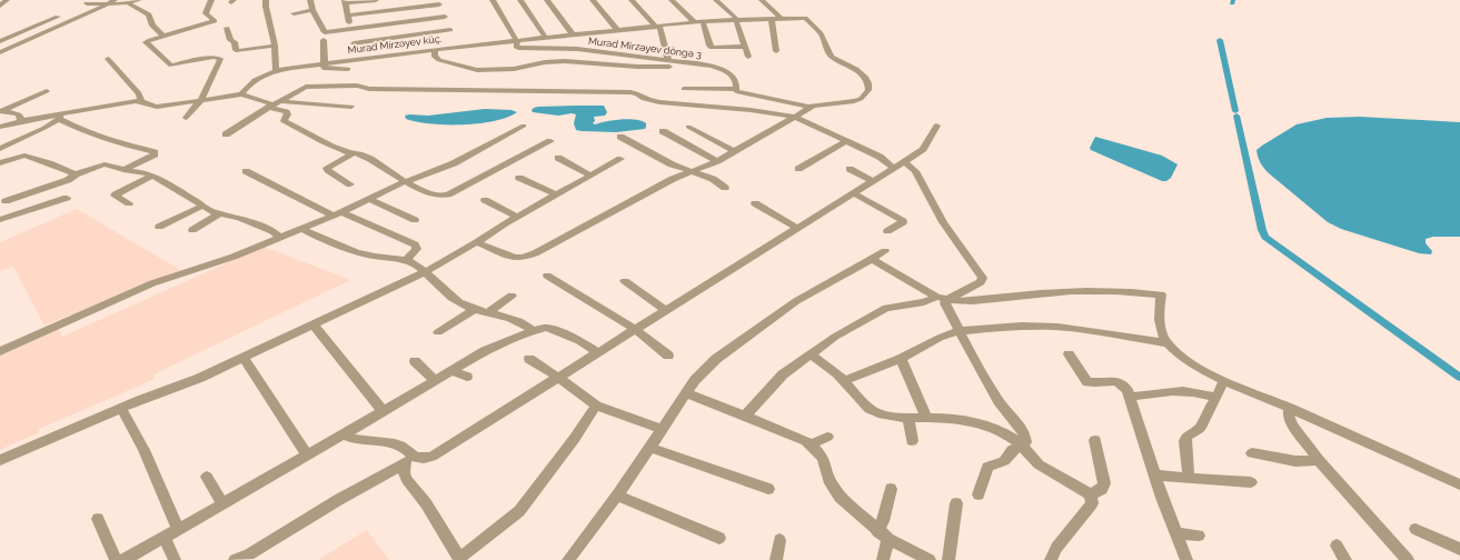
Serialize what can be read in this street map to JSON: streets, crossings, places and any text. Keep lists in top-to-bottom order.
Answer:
{
  "streets": {
    "street": ["Murad Mirzəyev küç.", "Murad Mirzəyev döngə 3"]
  },
  "crossings": [
    ["Murad Mirzəyev küç.", "Murad Mirzəyev döngə 3"]
  ]
}
